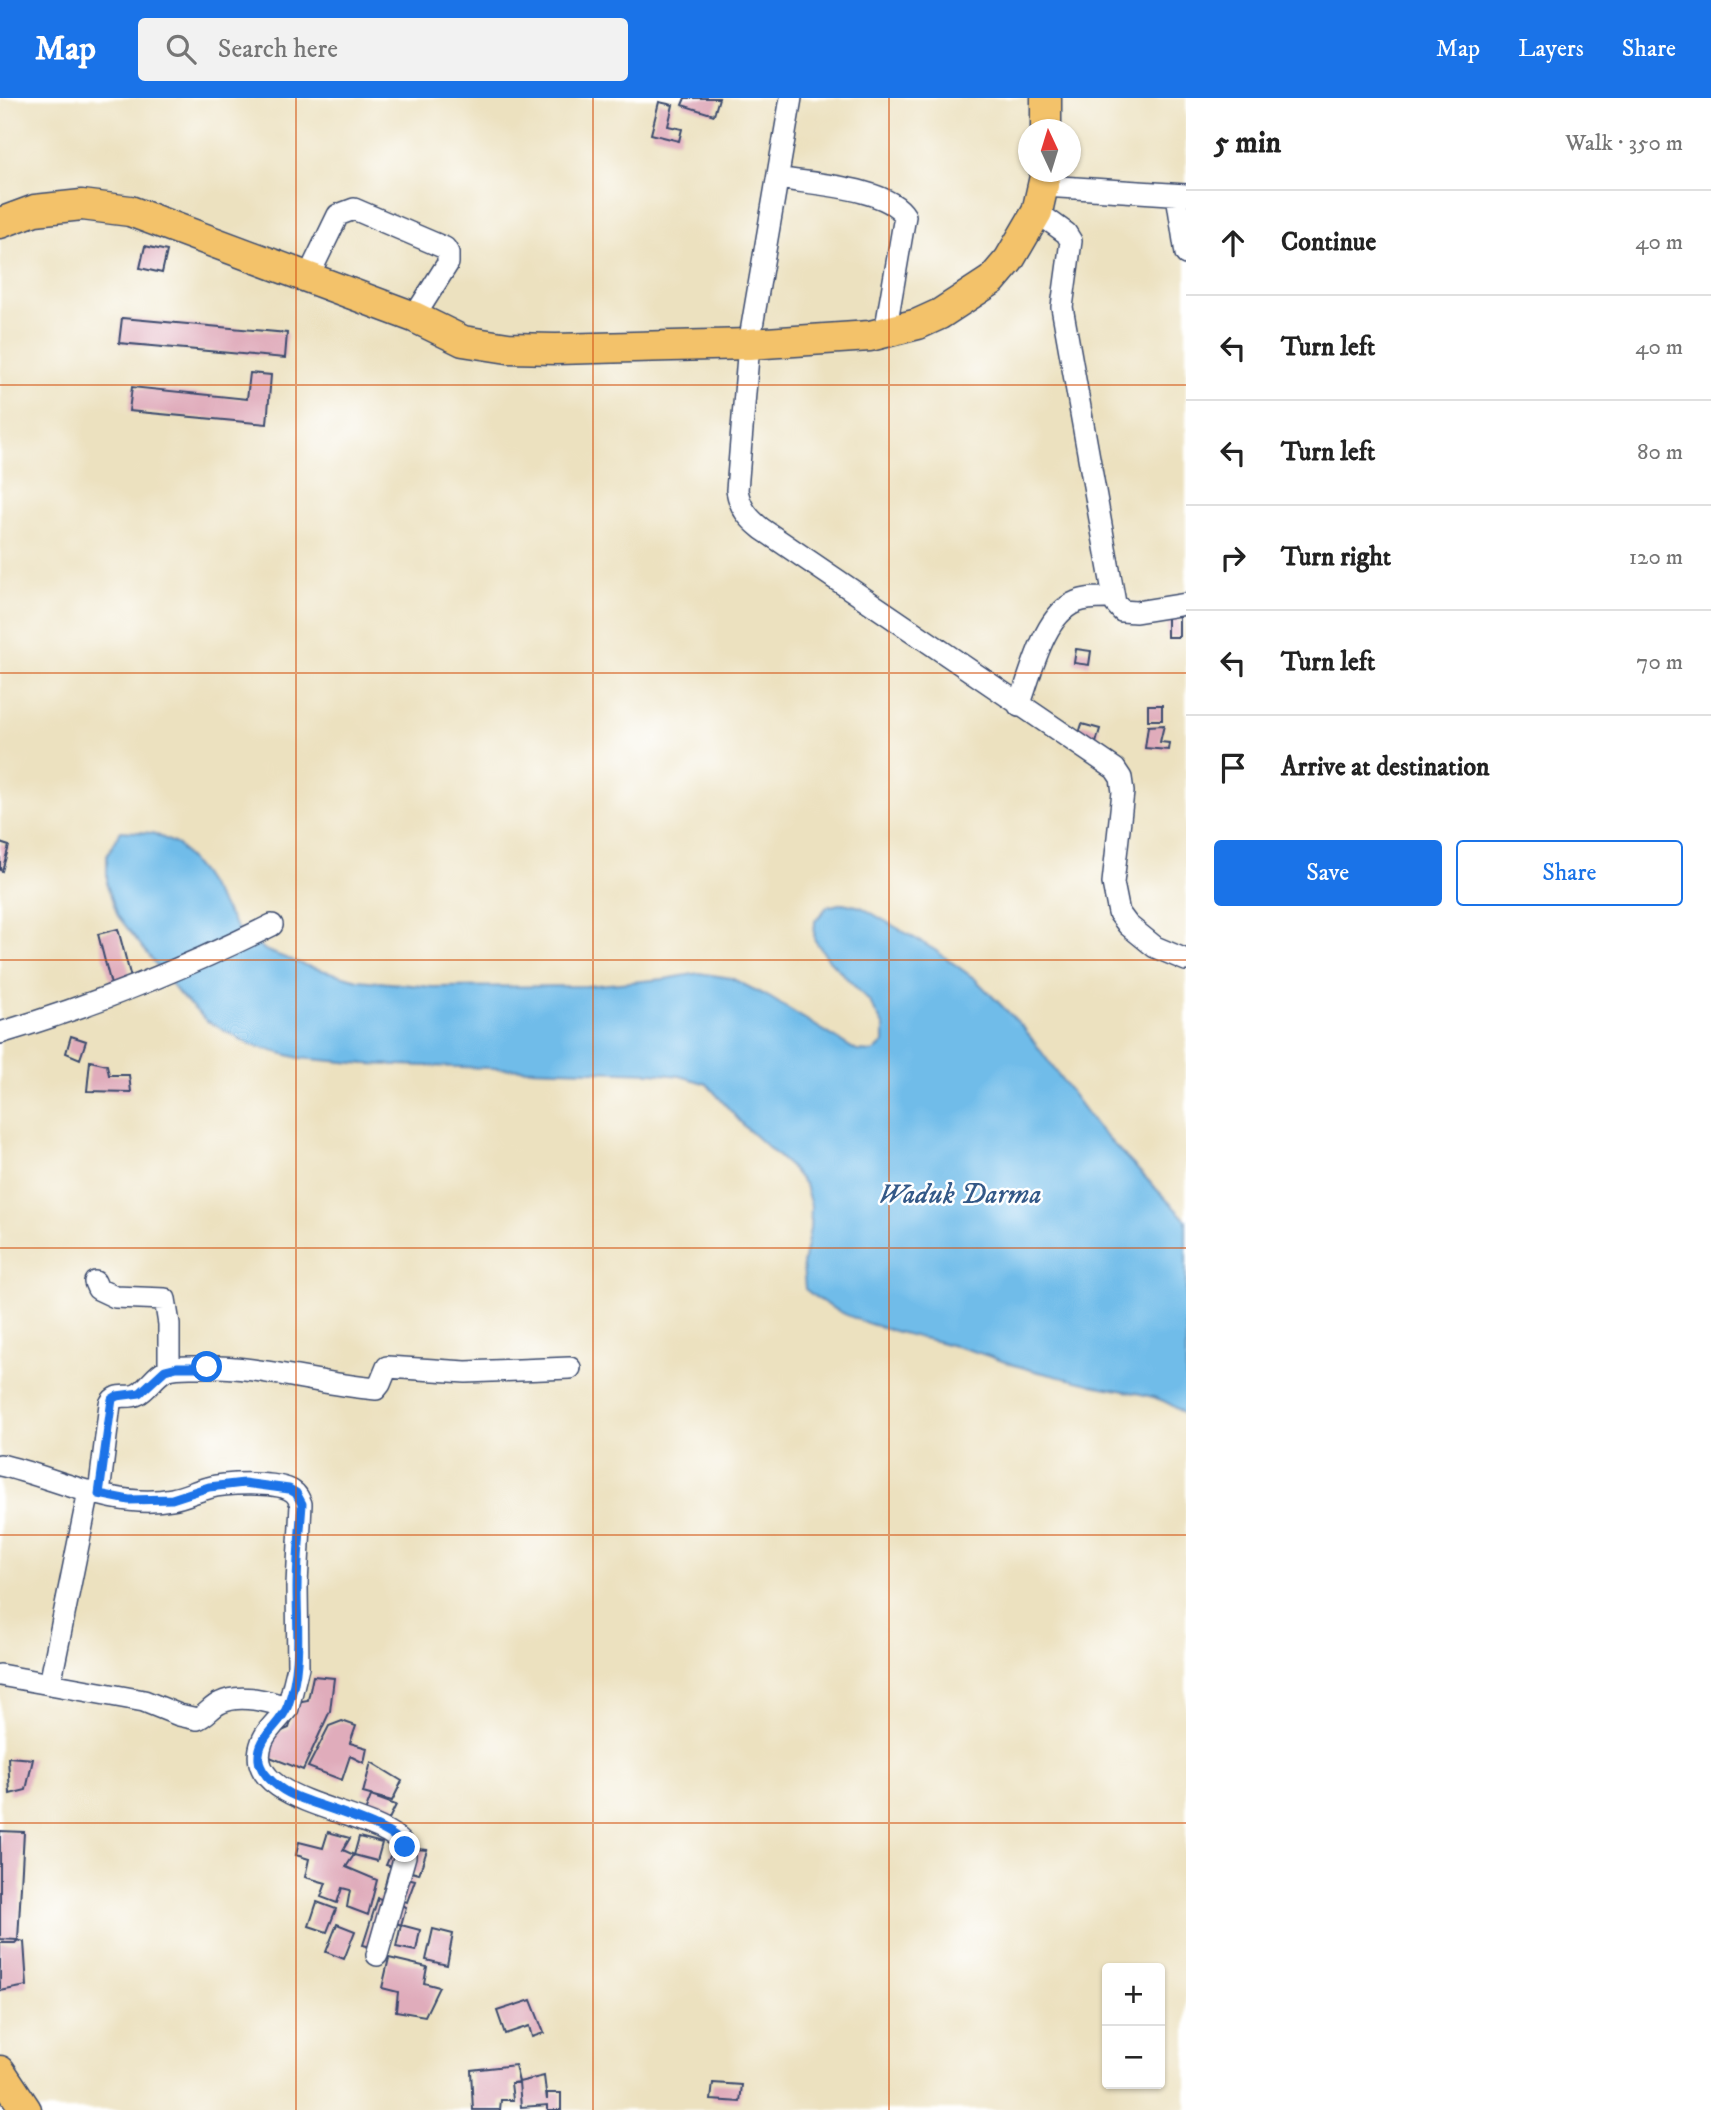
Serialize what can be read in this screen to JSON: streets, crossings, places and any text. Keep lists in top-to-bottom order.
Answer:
{
  "water": ["Waduk Darma"],
  "north": "top",
  "page": {
    "header": "Map",
    "search": "Search here",
    "nav": ["Map", "Layers", "Share"],
    "heading": ["5 min", "Walk · 350 m"],
    "list": [
      ["Continue", "40 m"],
      ["Turn left", "40 m"],
      ["Turn left", "80 m"],
      ["Turn right", "120 m"],
      ["Turn left", "70 m"],
      "Arrive at destination"
    ],
    "buttons": ["Save", "Share"],
    "map_buttons": ["+", "−"]
  }
}
